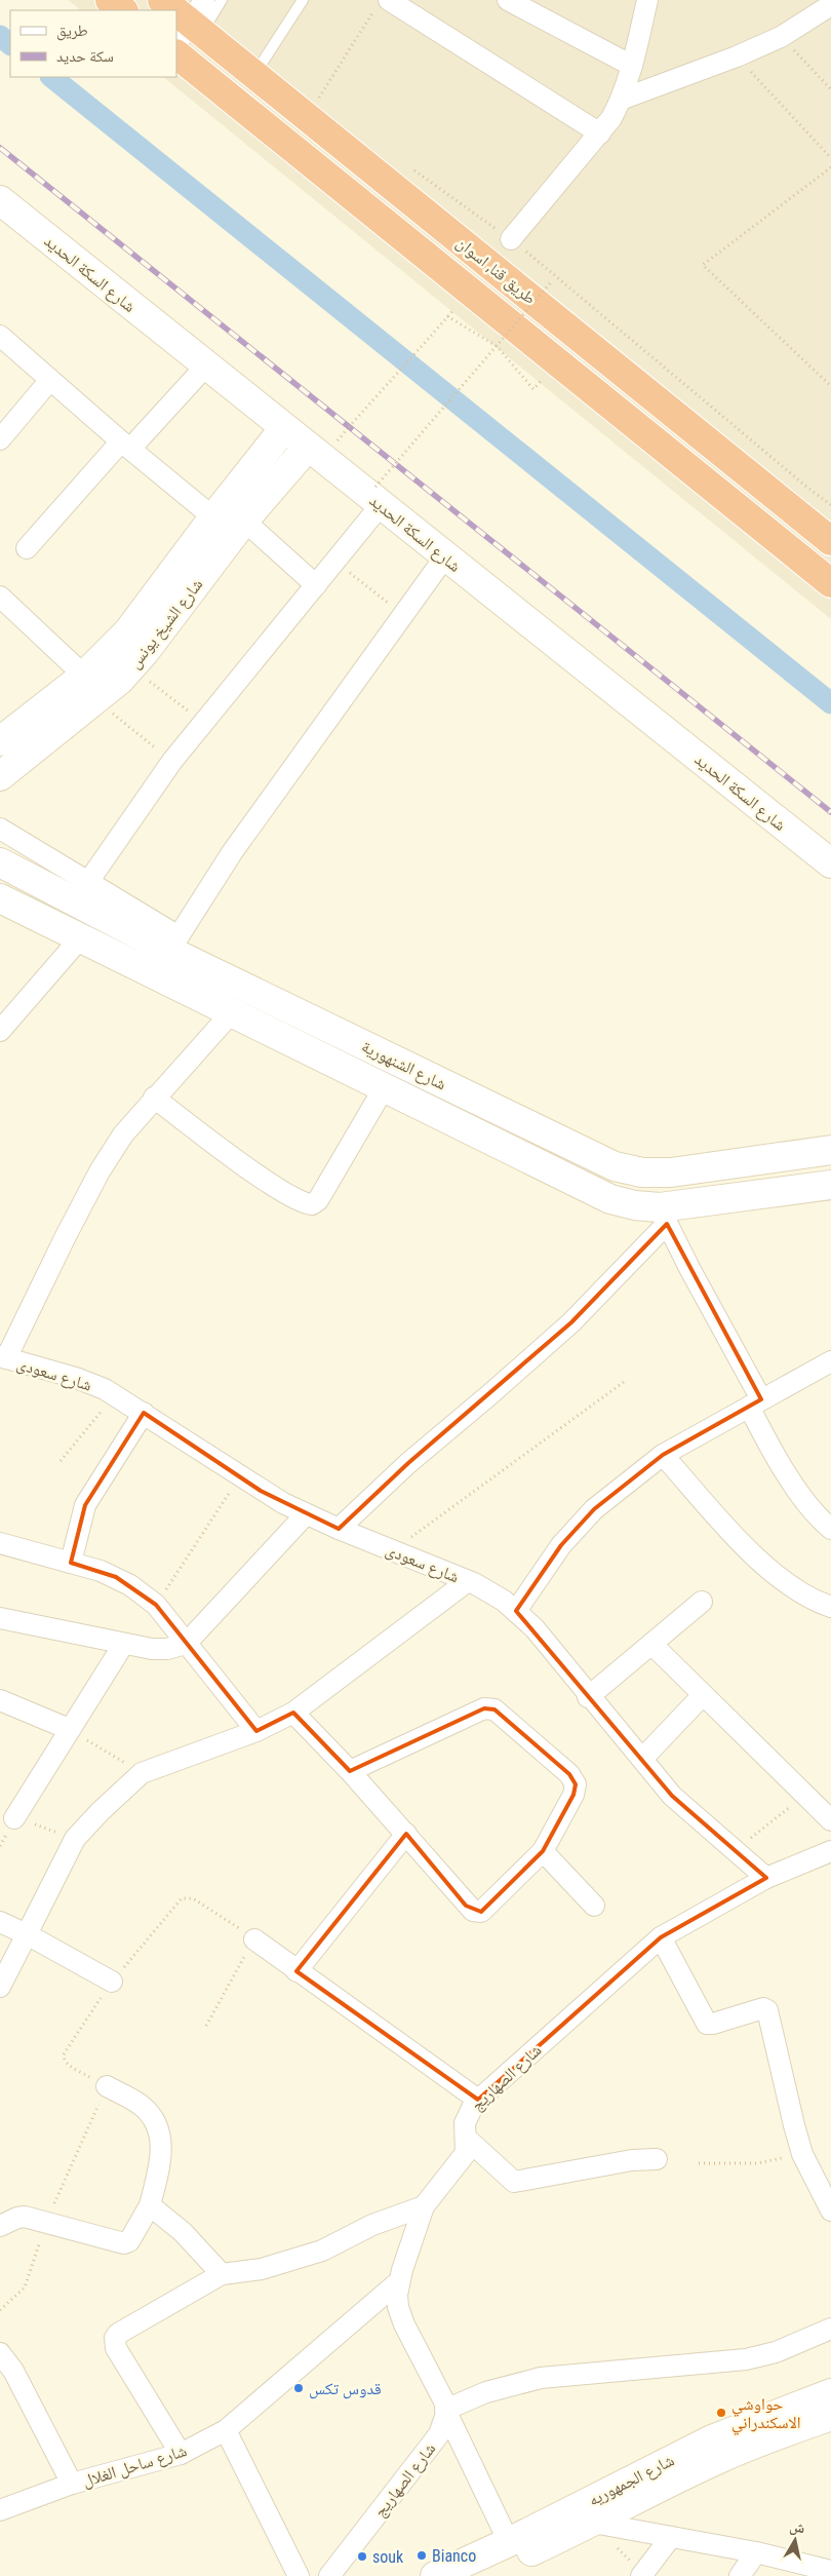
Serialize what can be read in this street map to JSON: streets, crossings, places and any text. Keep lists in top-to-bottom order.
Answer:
{
  "streets": {
    "highway": ["طريق قنا, اسوان"],
    "street": [
      "شارع السكة الحديد",
      "شارع الشيخ يونس",
      "شارع الشنهورية",
      "شارع سعودى",
      "شارع الصهاريج",
      "شارع ساحل الغلال",
      "شارع الجمهوريه"
    ]
  },
  "crossings": [
    ["شارع السكة الحديد", "شارع الشيخ يونس"],
    ["شارع سعودى", "شارع الصهاريج"],
    ["شارع الصهاريج", "شارع ساحل الغلال"]
  ],
  "places": [
    "قدوس تكس",
    "حواوشي الاسكندراني",
    "Bianco",
    "souk"
  ],
  "legend": ["طريق", "سكة حديد"],
  "north": "top"
}
